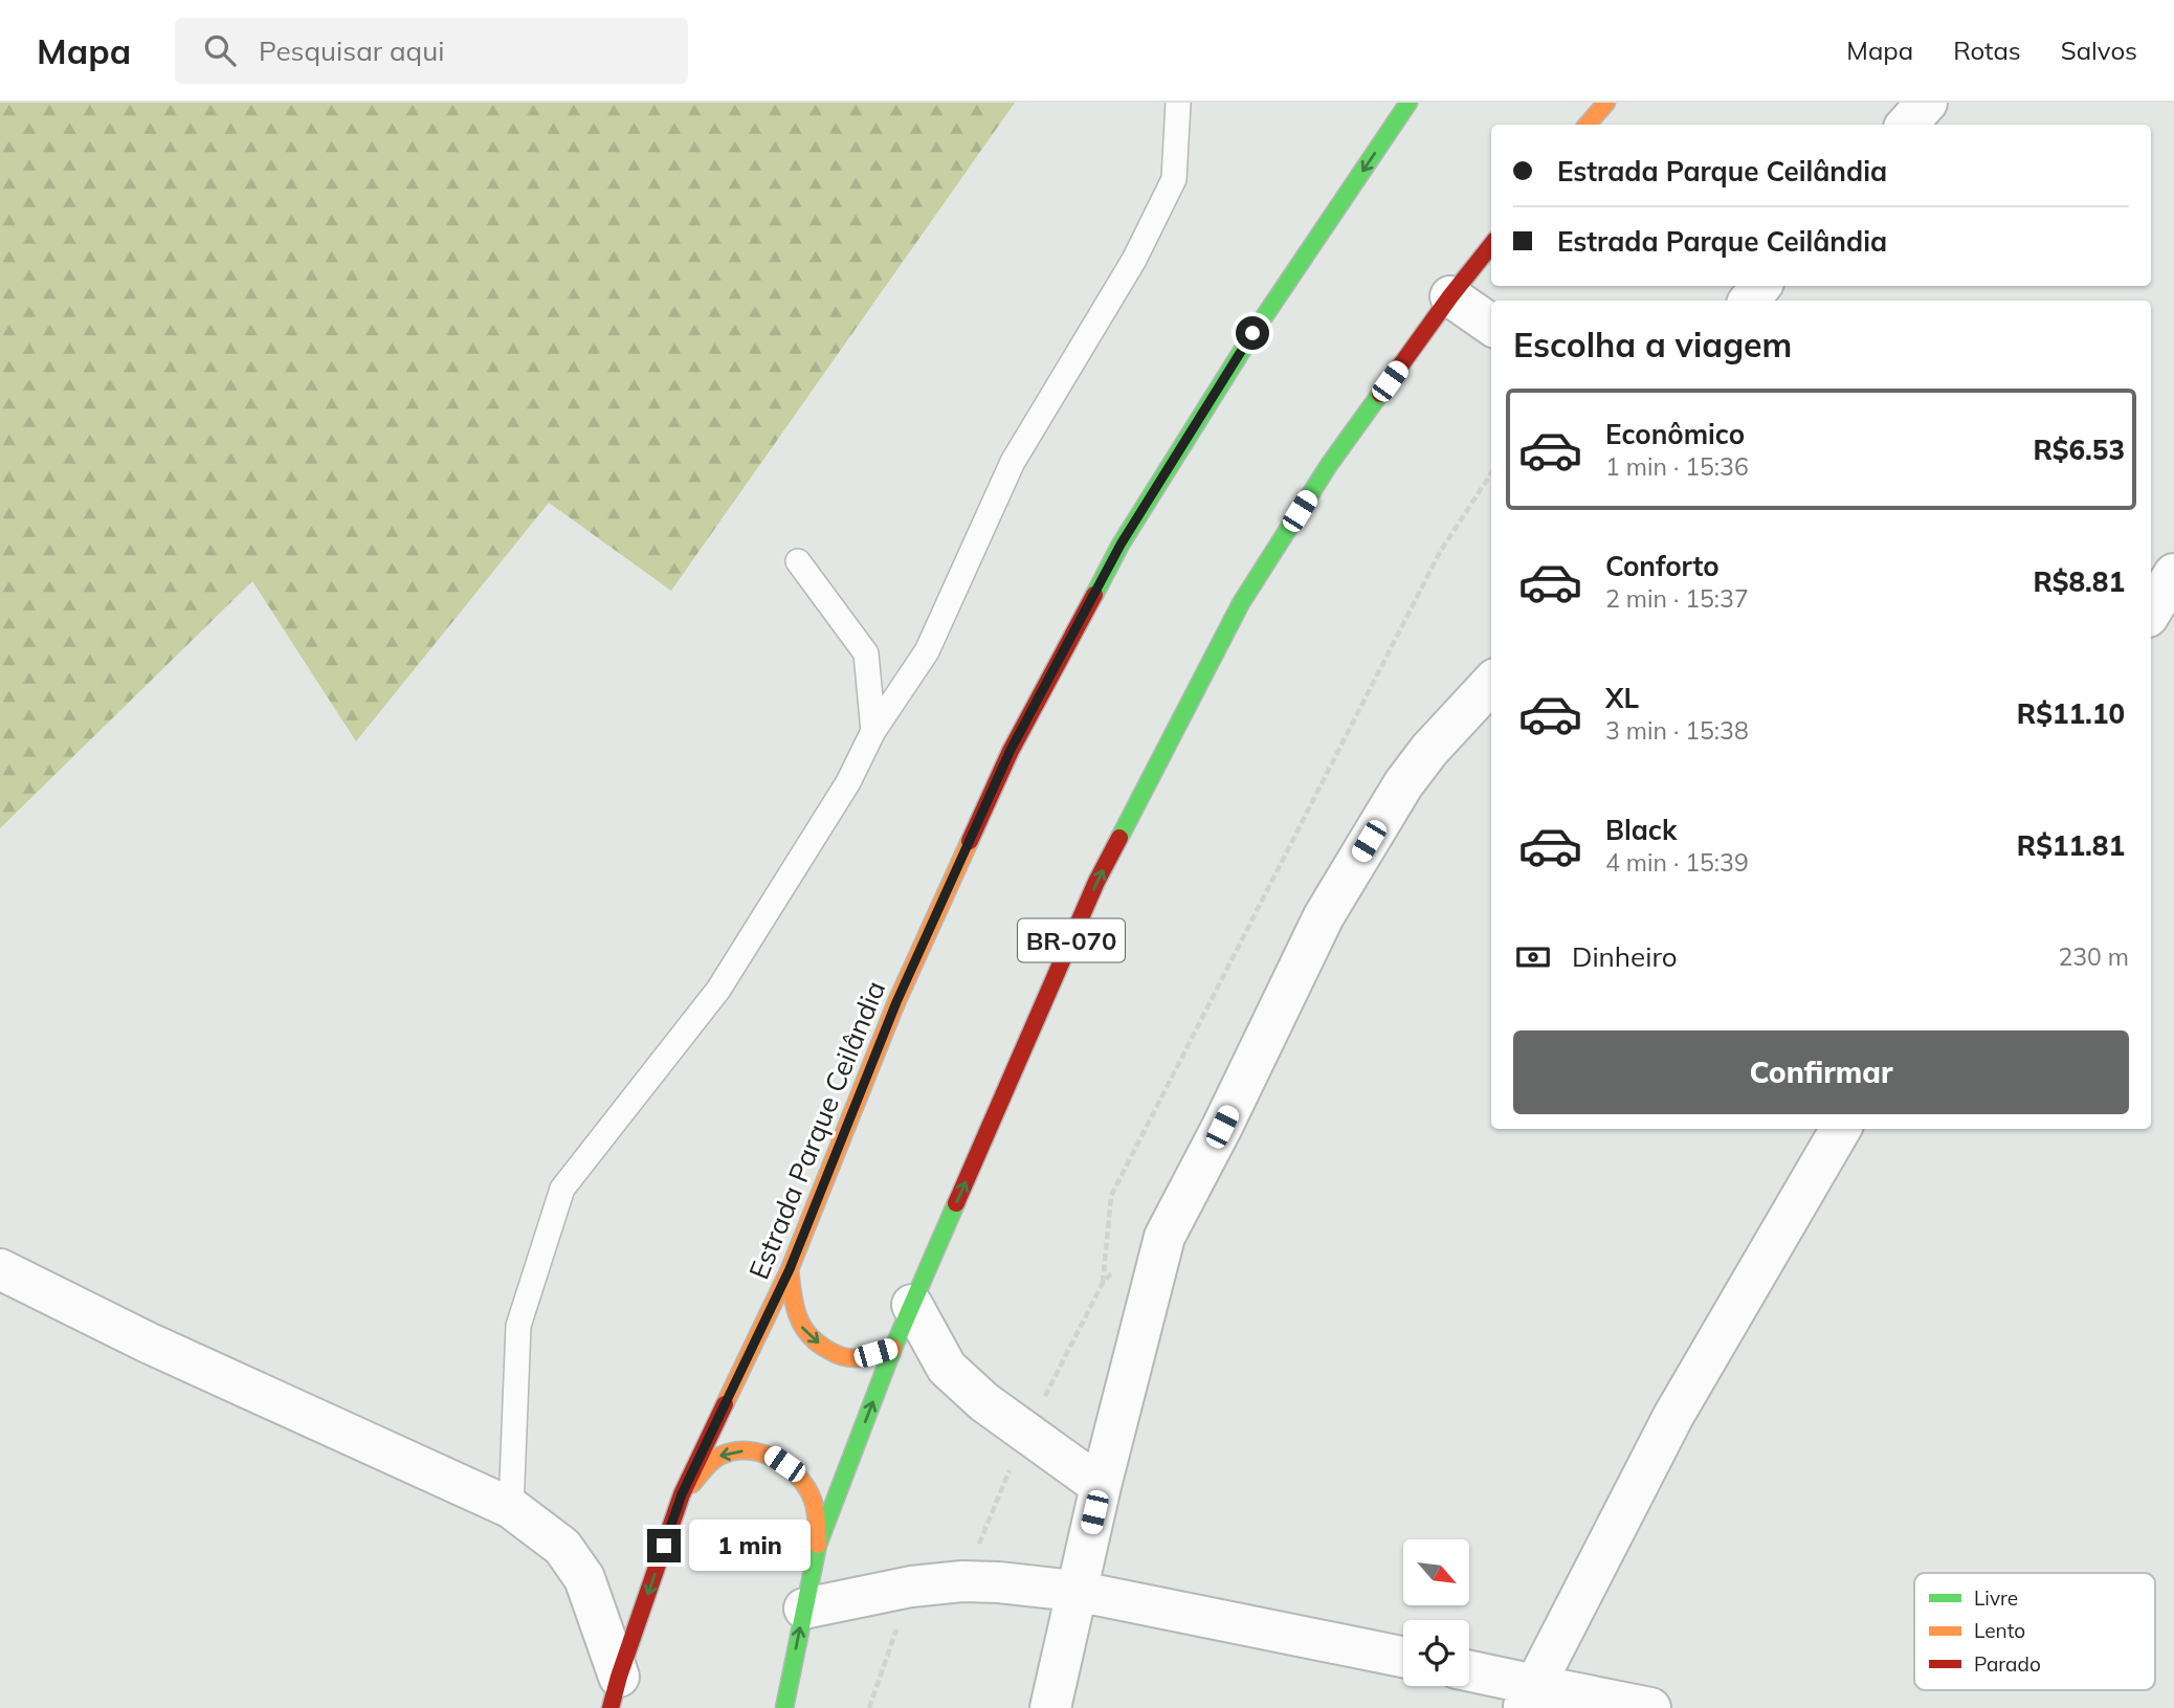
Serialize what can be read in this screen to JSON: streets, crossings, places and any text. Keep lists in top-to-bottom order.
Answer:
{
  "streets": {
    "highway": ["BR-070", "Estrada Parque Ceilândia"]
  },
  "legend": ["Livre", "Lento", "Parado"],
  "north": "bottom right",
  "page": {
    "header": "Mapa",
    "search": "Pesquisar aqui",
    "nav": ["Mapa", "Rotas", "Salvos"],
    "banner": ["Estrada Parque Ceilândia", "Estrada Parque Ceilândia"],
    "heading": "Escolha a viagem",
    "list": [
      {
        "name": "Econômico",
        "note": "1 min · 15:36",
        "value": "R$6.53"
      },
      {
        "name": "Conforto",
        "note": "2 min · 15:37",
        "value": "R$8.81"
      },
      {
        "name": "XL",
        "note": "3 min · 15:38",
        "value": "R$11.10"
      },
      {
        "name": "Black",
        "note": "4 min · 15:39",
        "value": "R$11.81"
      }
    ],
    "pay": ["Dinheiro", "230 m"],
    "buttons": "Confirmar",
    "bubble": "1 min"
  }
}
